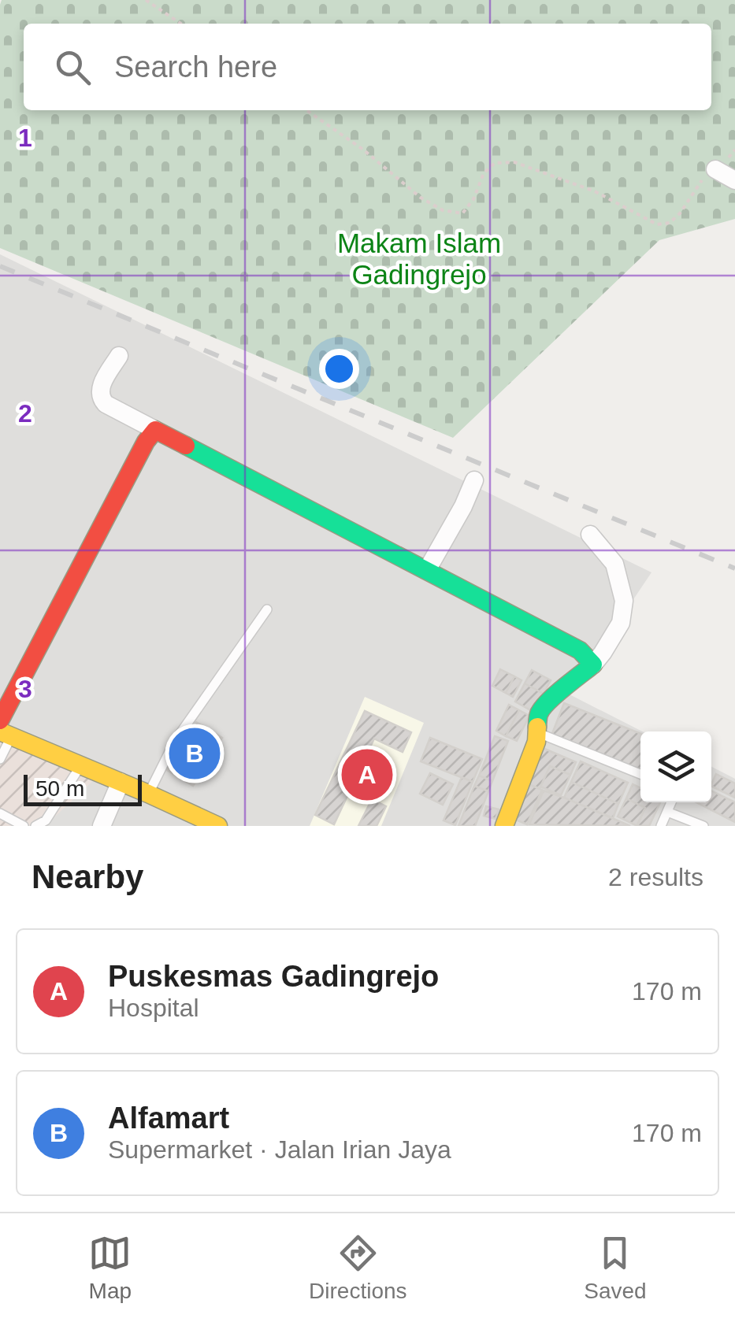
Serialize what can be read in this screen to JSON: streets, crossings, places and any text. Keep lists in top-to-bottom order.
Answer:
{
  "parks": ["Makam Islam Gadingrejo"],
  "scale_bar": "50 m",
  "page": {
    "search": "Search here",
    "pins": ["B", "A"],
    "scale": "50 m",
    "heading": ["Nearby", "2 results"],
    "list": [
      {
        "mark": "A",
        "name": "Puskesmas Gadingrejo",
        "note": "Hospital",
        "value": "170 m"
      },
      {
        "mark": "B",
        "name": "Alfamart",
        "note": "Supermarket · Jalan Irian Jaya",
        "value": "170 m"
      }
    ],
    "nav": ["Map", "Directions", "Saved"]
  },
  "grid": {
    "rows": ["1", "2", "3"]
  }
}
